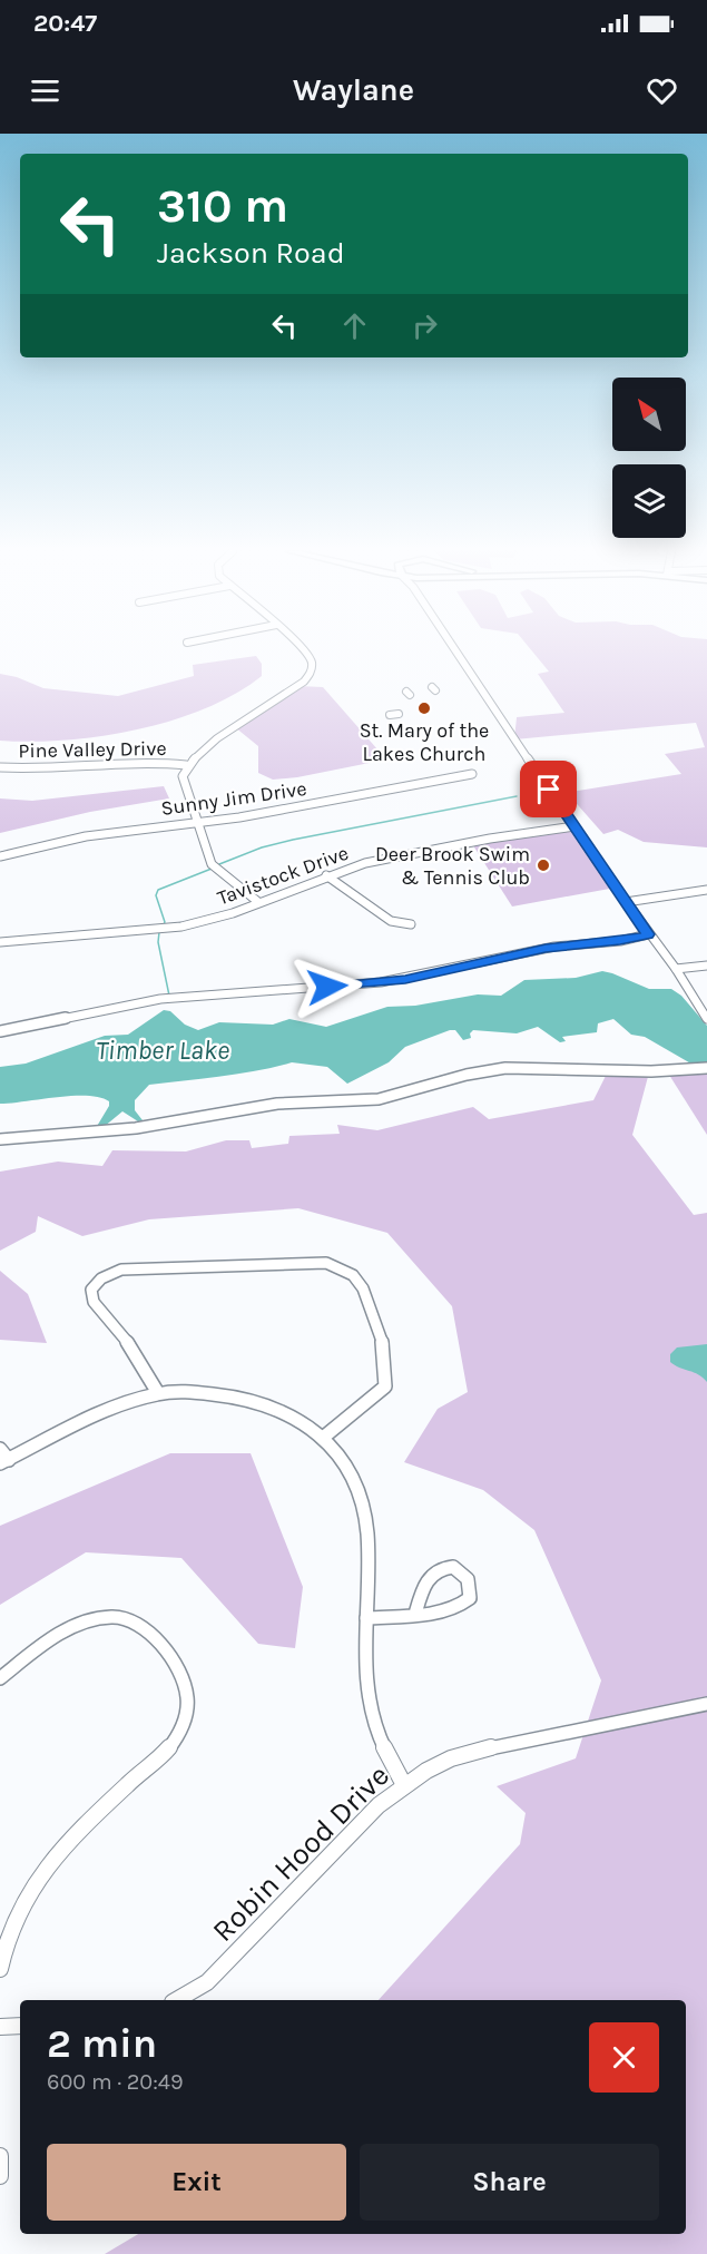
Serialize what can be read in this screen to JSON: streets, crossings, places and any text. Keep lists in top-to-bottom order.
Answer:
{
  "streets": {
    "street": [
      "Pine Valley Drive",
      "Sunny Jim Drive",
      "Tavistock Drive",
      "Robin Hood Drive"
    ]
  },
  "water": ["Timber Lake"],
  "places": ["St. Mary of the Lakes Church", "Deer Brook Swim & Tennis Club"],
  "north": "top left",
  "page": {
    "status": "20:47",
    "header": "Waylane",
    "turn": ["310 m", "Jackson Road"],
    "heading": ["2 min", "600 m · 20:49"],
    "buttons": ["Exit", "Share"]
  }
}
